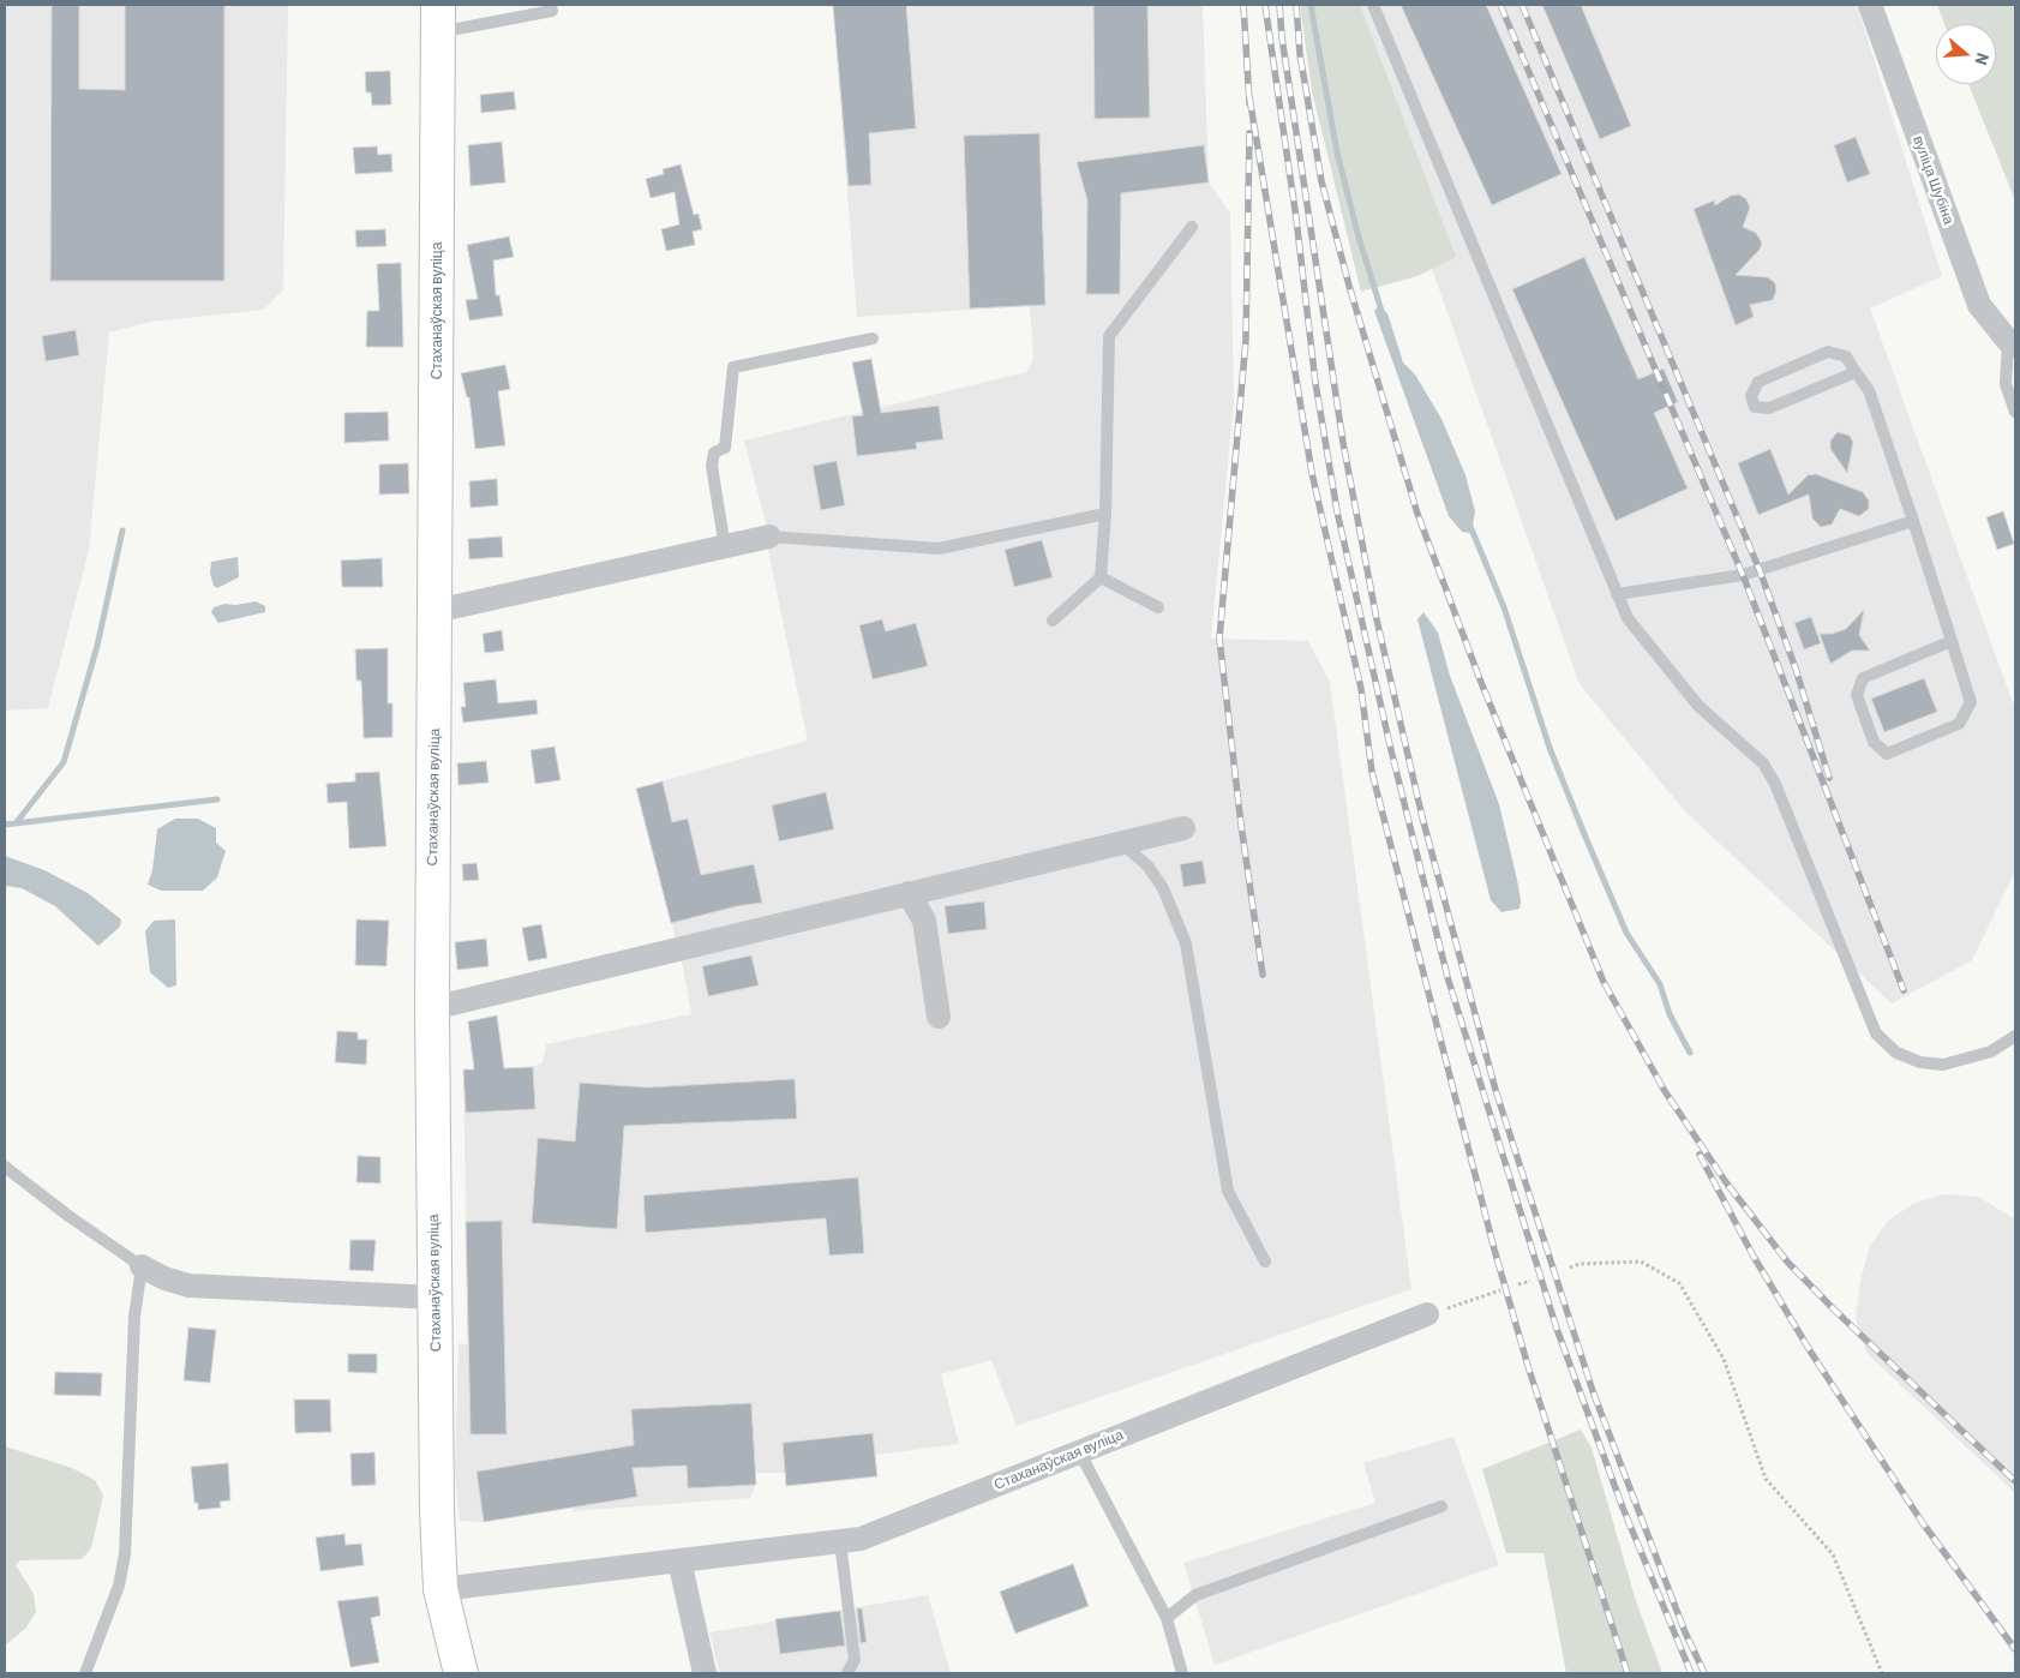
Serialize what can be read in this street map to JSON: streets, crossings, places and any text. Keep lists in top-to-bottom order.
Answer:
{
  "streets": {
    "street": ["вуліца Шубіна", "Стаханаўская вуліца"]
  },
  "north": "right"
}
